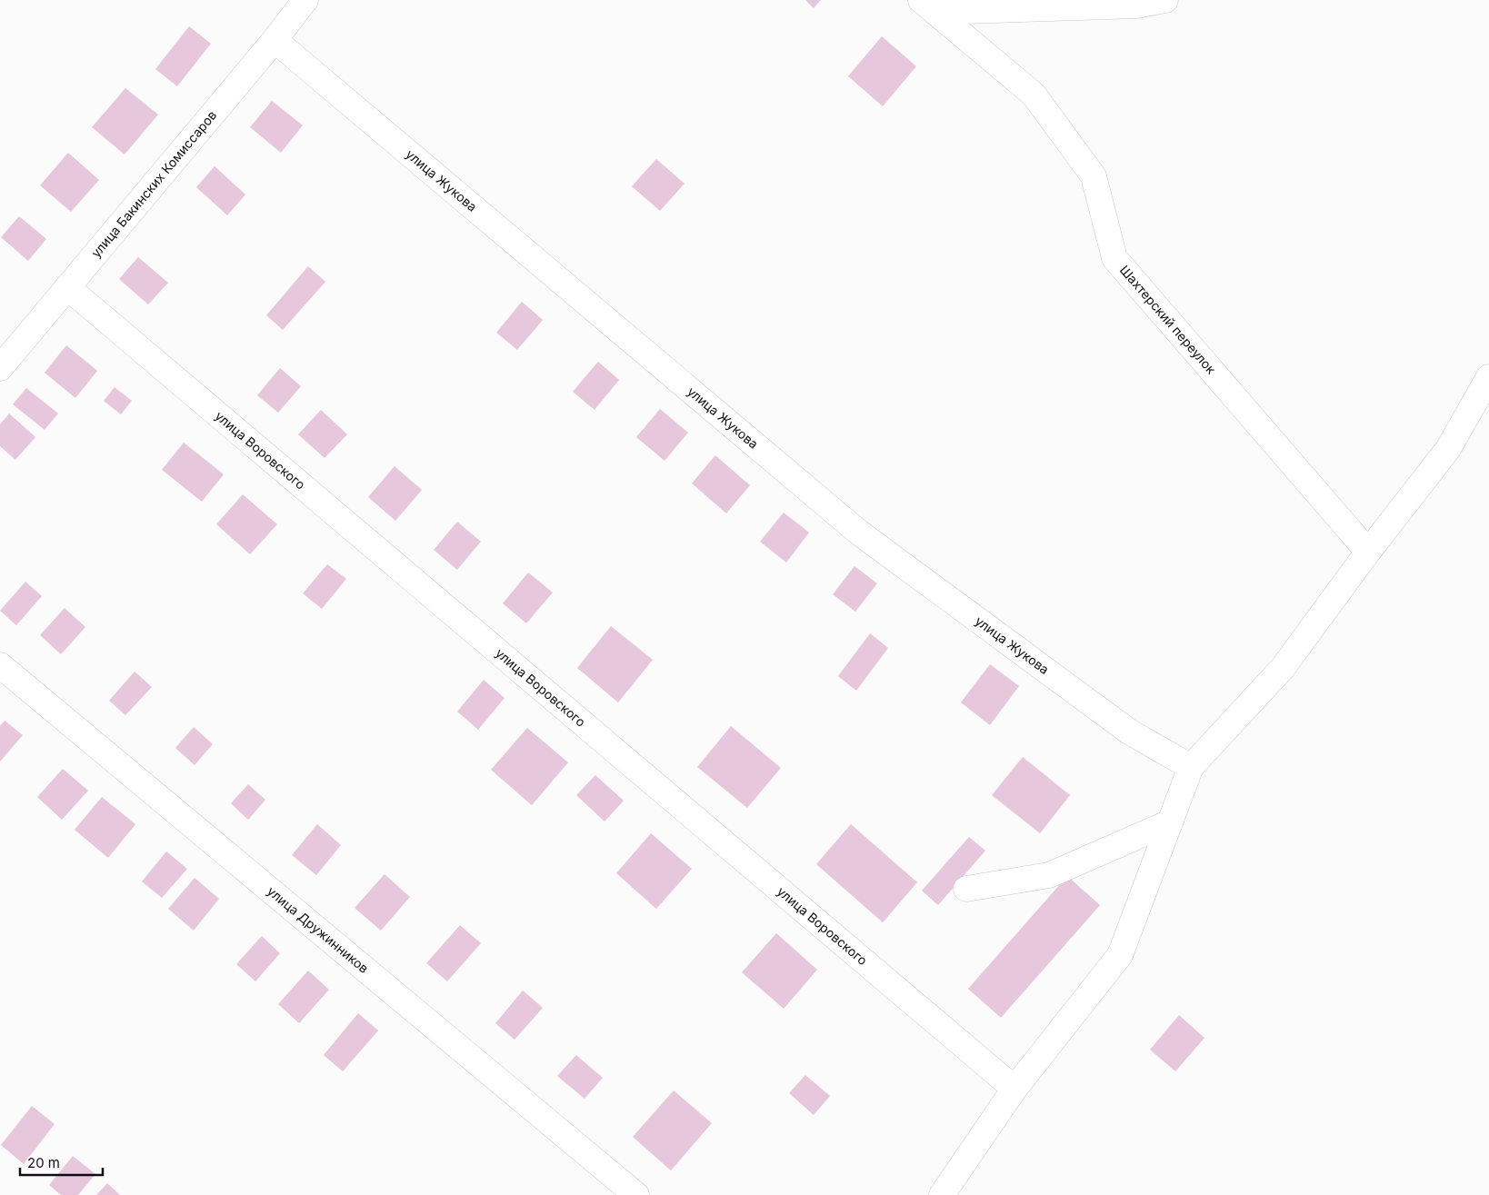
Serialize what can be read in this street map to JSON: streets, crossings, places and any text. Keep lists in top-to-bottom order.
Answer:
{
  "streets": {
    "street": [
      "улица Жукова",
      "улица Бакинских Комиссаров",
      "Шахтерский переулок",
      "улица Воровского",
      "улица Дружинников"
    ]
  },
  "crossings": [
    ["улица Жукова", "улица Бакинских Комиссаров"],
    ["улица Бакинских Комиссаров", "улица Воровского"]
  ],
  "scale_bar": "20 m"
}
